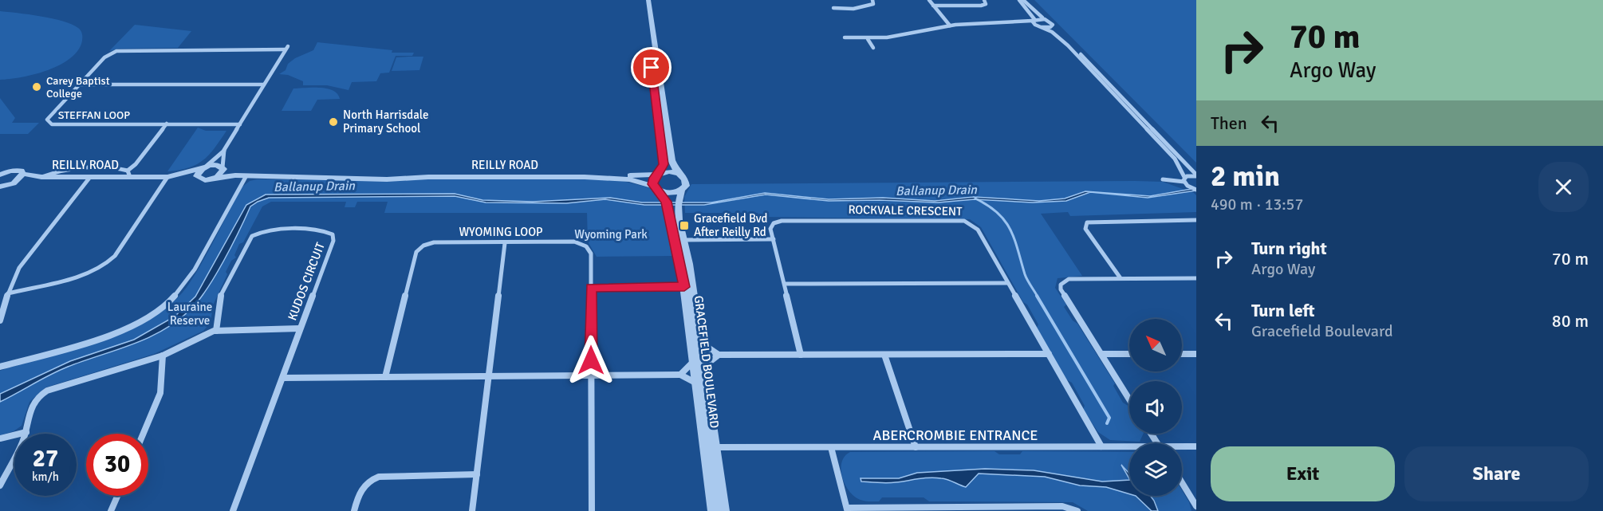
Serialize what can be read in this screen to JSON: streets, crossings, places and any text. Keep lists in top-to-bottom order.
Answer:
{
  "streets": {
    "street": [
      "STEFFAN LOOP",
      "REILLY ROAD",
      "ROCKVALE CRESCENT",
      "WYOMING LOOP",
      "KUDOS CIRCUIT",
      "GRACEFIELD BOULEVARD",
      "ABERCROMBIE ENTRANCE"
    ]
  },
  "crossings": [
    ["REILLY ROAD", "GRACEFIELD BOULEVARD"],
    ["ROCKVALE CRESCENT", "ABERCROMBIE ENTRANCE"],
    ["GRACEFIELD BOULEVARD", "ABERCROMBIE ENTRANCE"]
  ],
  "water": ["Ballanup Drain"],
  "parks": ["Wyoming Park", "Lauraine Reserve"],
  "places": {
    "other": ["Carey Baptist College", "North Harrisdale Primary School"],
    "transit": ["Gracefield Bvd After Reilly Rd"]
  },
  "north": "top left",
  "page": {
    "turn": ["70 m", "Argo Way"],
    "then": "Then",
    "heading": ["2 min", "490 m · 13:57"],
    "list": [
      {
        "name": "Turn right",
        "note": "Argo Way",
        "value": "70 m"
      },
      {
        "name": "Turn left",
        "note": "Gracefield Boulevard",
        "value": "80 m"
      }
    ],
    "speed": "27 km/h",
    "limit": "30",
    "buttons": ["Exit", "Share"]
  }
}
